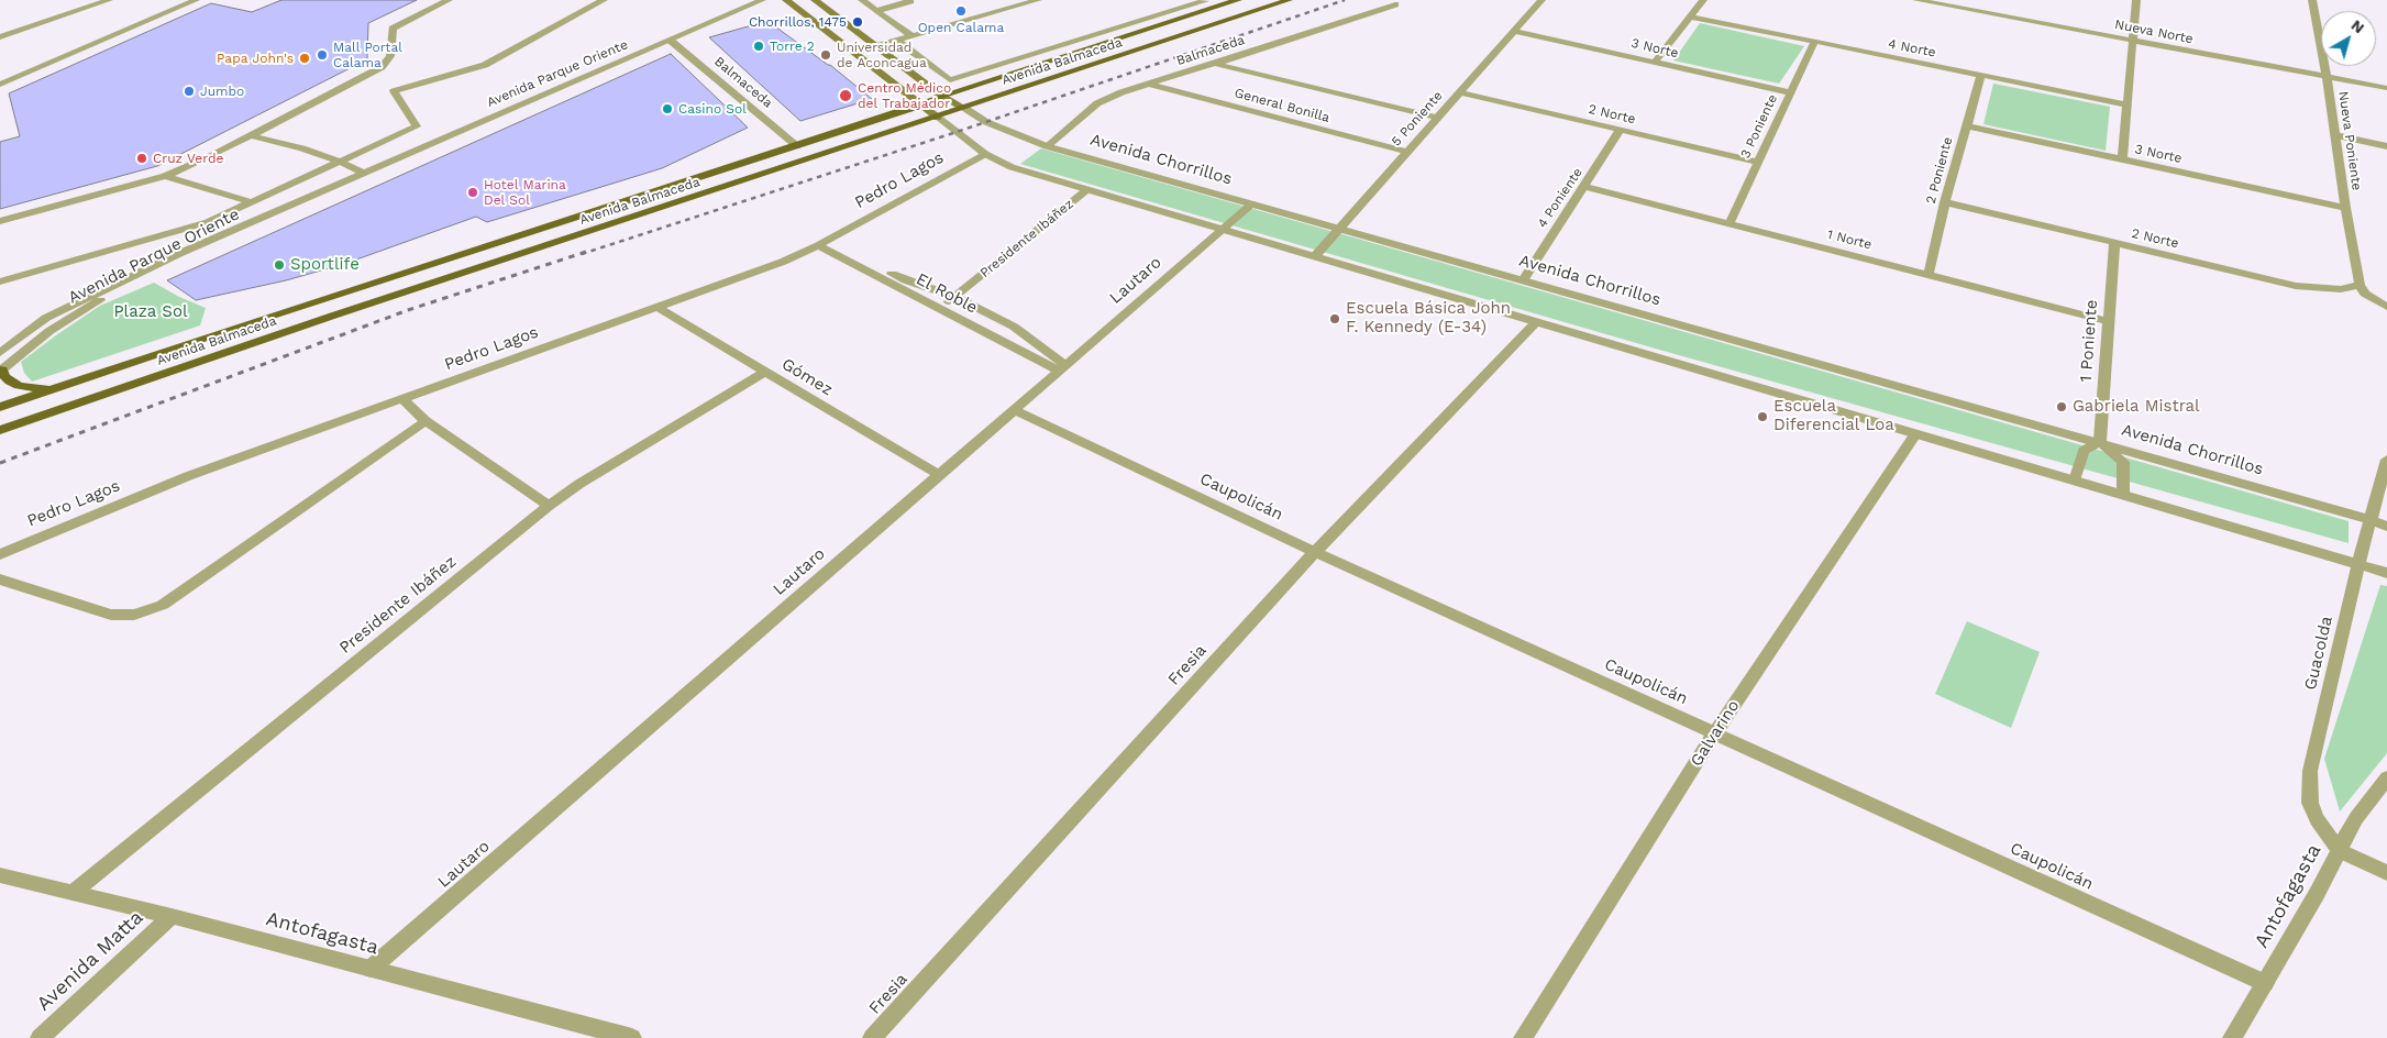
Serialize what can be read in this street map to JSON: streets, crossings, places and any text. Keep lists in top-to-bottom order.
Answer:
{
  "streets": {
    "main road": ["Avenida Balmaceda", "Avenida Chorrillos"],
    "street": [
      "Nueva Norte",
      "3 Norte",
      "4 Norte",
      "Balmaceda",
      "Avenida Parque Oriente",
      "General Bonilla",
      "2 Norte",
      "5 Poniente",
      "3 Poniente",
      "Nueva Poniente",
      "2 Poniente",
      "Pedro Lagos",
      "4 Poniente",
      "Presidente Ibáñez",
      "1 Norte",
      "Lautaro",
      "El Roble",
      "1 Poniente",
      "Gómez",
      "Caupolicán",
      "Guacolda",
      "Fresia",
      "Galvarino",
      "Antofagasta",
      "Avenida Matta"
    ]
  },
  "crossings": [
    ["Nueva Norte", "Nueva Poniente"],
    ["3 Norte", "5 Poniente"],
    ["3 Norte", "3 Poniente"],
    ["3 Norte", "Nueva Poniente"],
    ["3 Norte", "2 Poniente"],
    ["4 Norte", "3 Poniente"],
    ["4 Norte", "2 Poniente"],
    ["Balmaceda", "Avenida Balmaceda"],
    ["Balmaceda", "Avenida Parque Oriente"],
    ["Balmaceda", "General Bonilla"],
    ["Balmaceda", "Avenida Chorrillos"],
    ["Avenida Balmaceda", "Avenida Chorrillos"],
    ["General Bonilla", "5 Poniente"],
    ["2 Norte", "5 Poniente"],
    ["2 Norte", "3 Poniente"],
    ["2 Norte", "Nueva Poniente"],
    ["2 Norte", "2 Poniente"],
    ["2 Norte", "4 Poniente"],
    ["2 Norte", "1 Poniente"],
    ["5 Poniente", "Avenida Chorrillos"],
    ["3 Poniente", "1 Norte"],
    ["Avenida Chorrillos", "4 Poniente"],
    ["Avenida Chorrillos", "Lautaro"],
    ["Avenida Chorrillos", "1 Poniente"],
    ["Avenida Chorrillos", "Guacolda"],
    ["2 Poniente", "1 Norte"],
    ["Pedro Lagos", "El Roble"],
    ["Pedro Lagos", "Gómez"],
    ["4 Poniente", "1 Norte"],
    ["Presidente Ibáñez", "El Roble"],
    ["Presidente Ibáñez", "Gómez"],
    ["Presidente Ibáñez", "Antofagasta"],
    ["1 Norte", "1 Poniente"],
    ["Lautaro", "El Roble"],
    ["Lautaro", "Gómez"],
    ["Lautaro", "Caupolicán"],
    ["Lautaro", "Antofagasta"],
    ["Caupolicán", "Fresia"],
    ["Caupolicán", "Galvarino"],
    ["Caupolicán", "Antofagasta"],
    ["Guacolda", "Antofagasta"],
    ["Antofagasta", "Avenida Matta"]
  ],
  "parks": ["Plaza Sol"],
  "places": [
    "Open Calama",
    "Chorrillos, 1475",
    "Torre 2",
    "Mall Portal Calama",
    "Universidad de Aconcagua",
    "Papa John's",
    "Jumbo",
    "Centro Médico del Trabajador",
    "Casino Sol",
    "Cruz Verde",
    "Hotel Marina Del Sol",
    "Sportlife",
    "Escuela Básica John F. Kennedy (E-34)",
    "Gabriela Mistral",
    "Escuela Diferencial Loa"
  ],
  "north": "top right"
}
